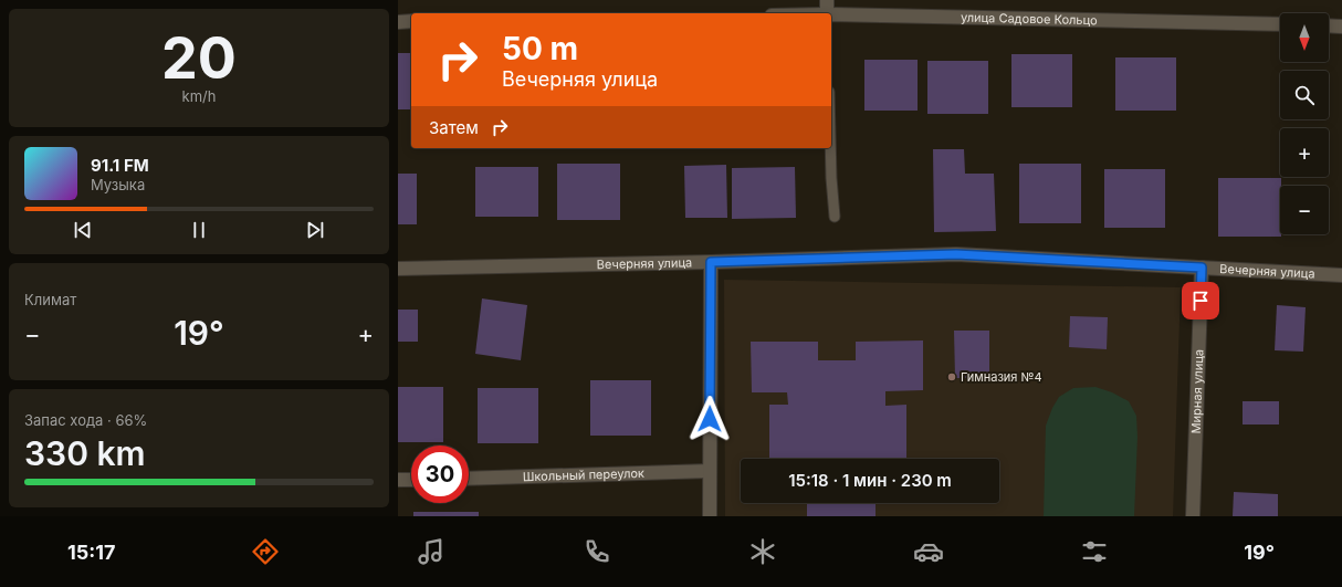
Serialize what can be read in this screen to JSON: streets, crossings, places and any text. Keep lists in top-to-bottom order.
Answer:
{
  "streets": {
    "street": [
      "улица Садовое Кольцо",
      "Вечерняя улица",
      "Мирная улица",
      "Школьный переулок"
    ]
  },
  "crossings": [
    ["Вечерняя улица", "Мирная улица"]
  ],
  "places": ["Гимназия №4"],
  "north": "bottom",
  "page": {
    "tile": [
      ["20", "km/h"],
      "Климат",
      ["Запас хода · 66%", "330 km"]
    ],
    "map_buttons": ["+", "−"],
    "turn": ["50 m", "Вечерняя улица"],
    "then": "Затем",
    "song": ["91.1 FM", "Музыка"],
    "heat": ["−", "19°", "+"],
    "limit": "30",
    "trip": "15:18 · 1 мин · 230 m",
    "tabs": ["15:17", "19°"]
  }
}
